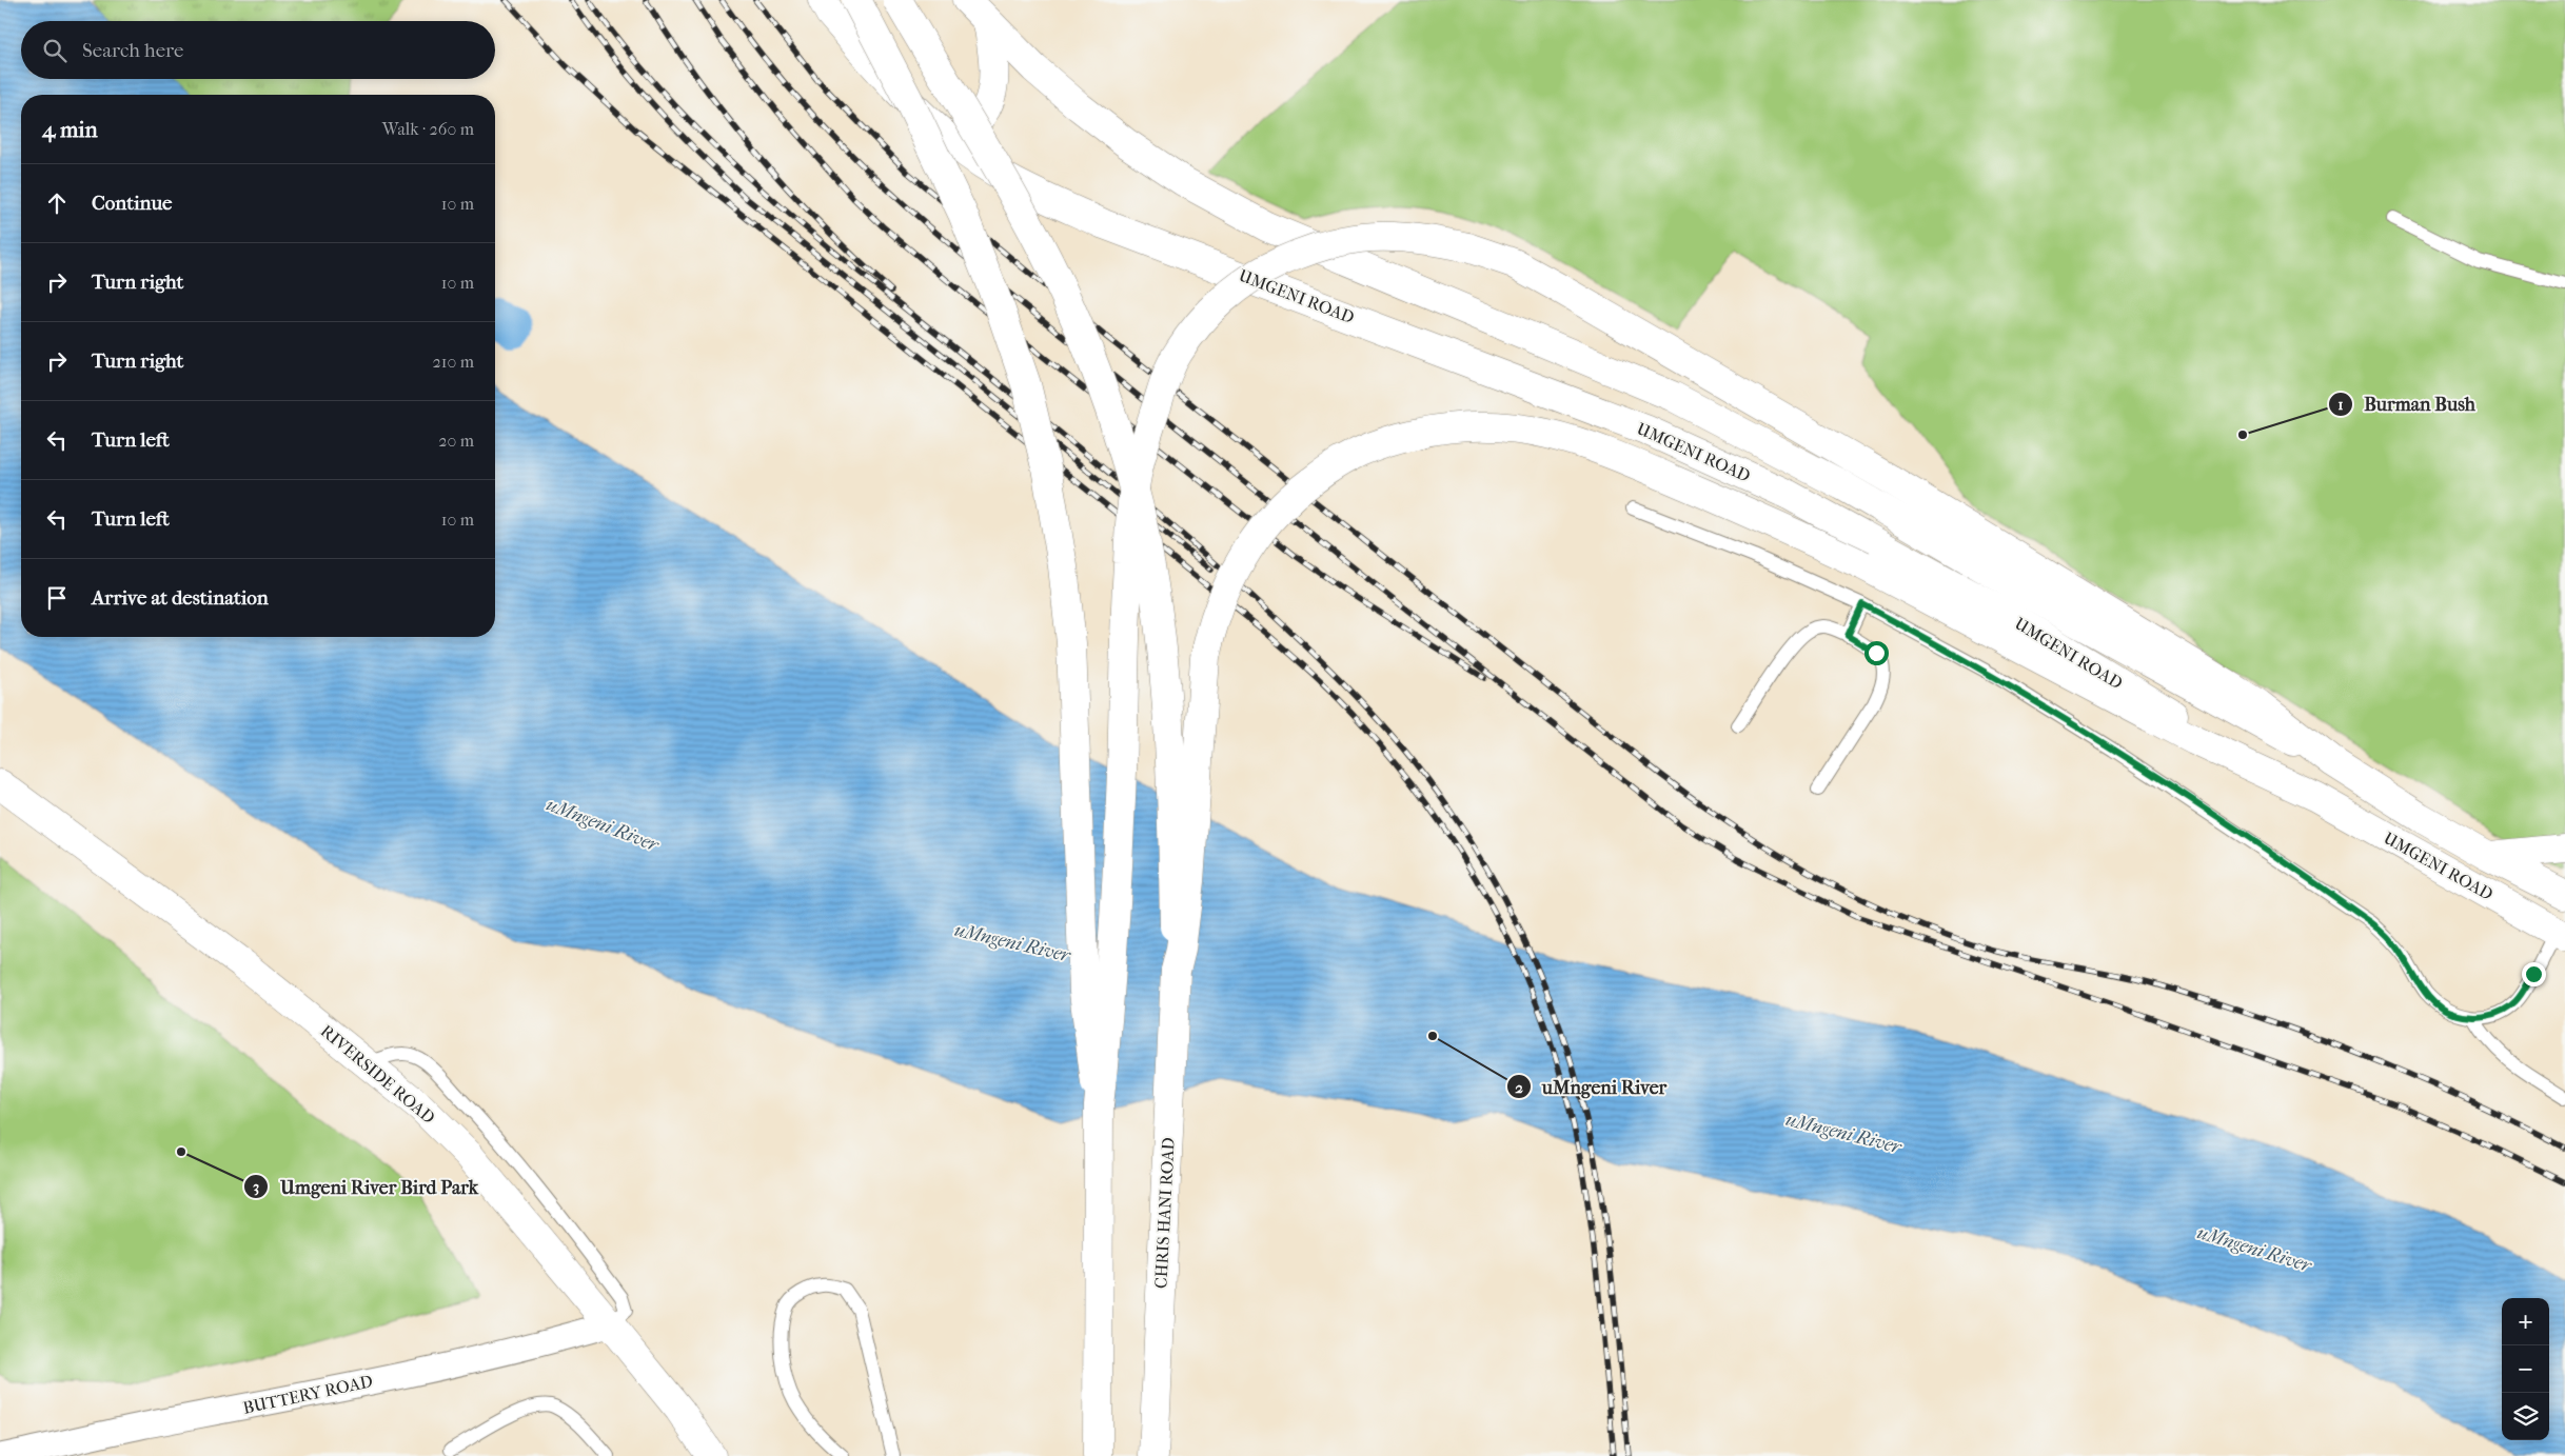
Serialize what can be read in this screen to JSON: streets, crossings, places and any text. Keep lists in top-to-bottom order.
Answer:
{
  "streets": {
    "main road": ["UMGENI ROAD", "RIVERSIDE ROAD", "CHRIS HANI ROAD"],
    "street": ["BUTTERY ROAD"]
  },
  "crossings": [
    ["RIVERSIDE ROAD", "BUTTERY ROAD"]
  ],
  "water": ["uMngeni River"],
  "places": ["Burman Bush", "uMngeni River", "Umgeni River Bird Park"],
  "page": {
    "search": "Search here",
    "heading": ["4 min", "Walk · 260 m"],
    "list": [
      ["Continue", "10 m"],
      ["Turn right", "10 m"],
      ["Turn right", "210 m"],
      ["Turn left", "20 m"],
      ["Turn left", "10 m"],
      "Arrive at destination"
    ],
    "map_buttons": ["+", "−"]
  }
}
